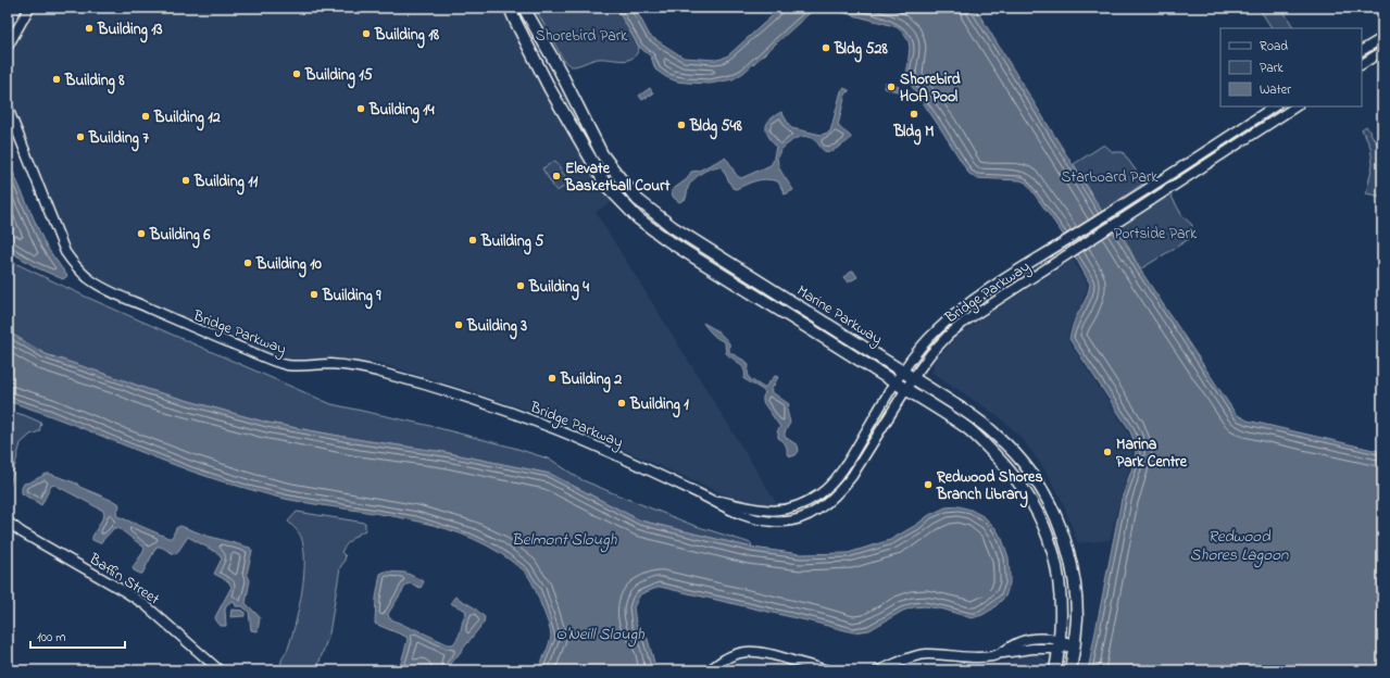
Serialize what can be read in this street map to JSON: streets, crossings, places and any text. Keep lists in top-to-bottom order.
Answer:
{
  "streets": {
    "main road": ["Marine Parkway"],
    "street": ["Bridge Parkway", "Baffin Street"]
  },
  "crossings": [
    ["Bridge Parkway", "Marine Parkway"]
  ],
  "water": ["Redwood Shores Lagoon", "Belmont Slough", "O'Neill Slough"],
  "parks": ["Shorebird Park", "Starboard Park", "Portside Park"],
  "places": [
    "Building 13",
    "Building 18",
    "Bldg 528",
    "Building 15",
    "Building 8",
    "Shorebird HOA Pool",
    "Building 14",
    "Bldg M",
    "Building 12",
    "Bldg 548",
    "Building 7",
    "Elevate Basketball Court",
    "Building 11",
    "Building 6",
    "Building 5",
    "Building 10",
    "Building 4",
    "Building 9",
    "Building 3",
    "Building 2",
    "Building 1",
    "Marina Park Centre",
    "Redwood Shores Branch Library"
  ],
  "legend": ["Road", "Park", "Water"],
  "scale_bar": "100 m"
}
